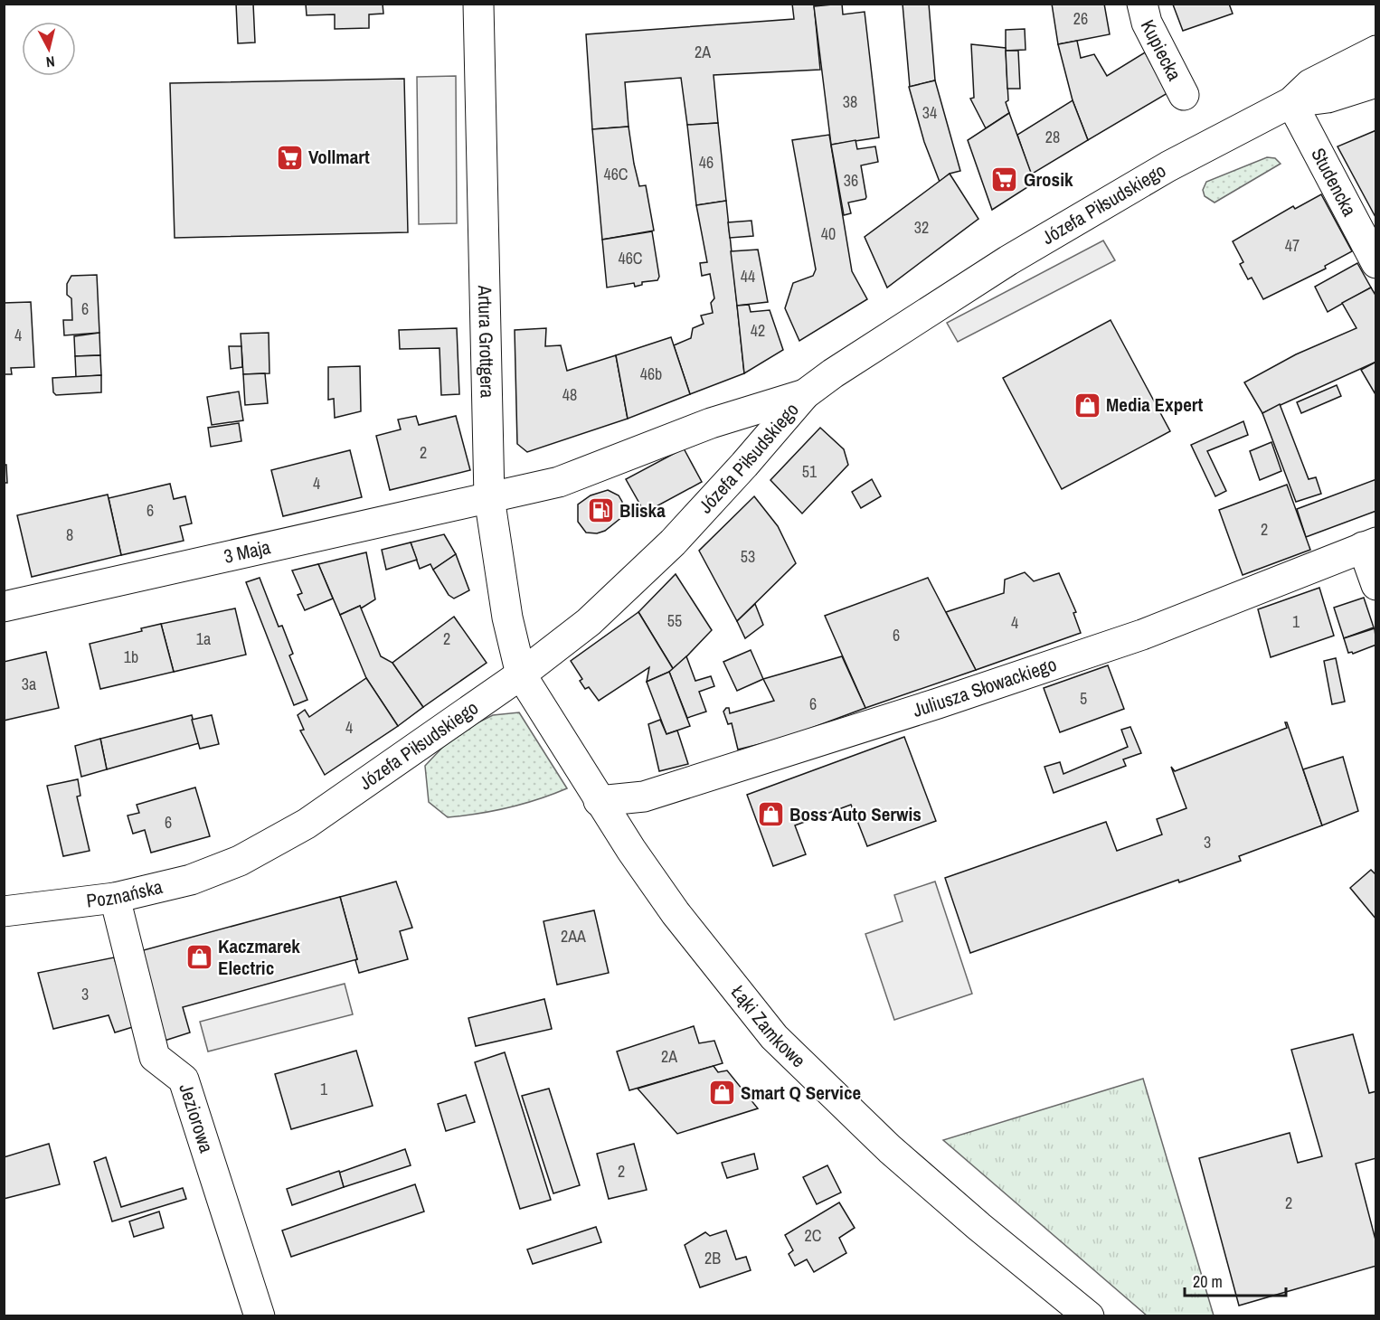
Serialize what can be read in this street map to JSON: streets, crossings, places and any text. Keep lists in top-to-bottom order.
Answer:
{
  "streets": {
    "street": [
      "Kupiecka",
      "Studencka",
      "Józefa Piłsudskiego",
      "Artura Grottgera",
      "3 Maja",
      "Juliusza Słowackiego",
      "Poznańska",
      "Łąki Zamkowe",
      "Jeziorowa"
    ]
  },
  "crossings": [
    ["Studencka", "Józefa Piłsudskiego"],
    ["Józefa Piłsudskiego", "Artura Grottgera"],
    ["Józefa Piłsudskiego", "3 Maja"],
    ["Józefa Piłsudskiego", "Poznańska"],
    ["Józefa Piłsudskiego", "Łąki Zamkowe"],
    ["Artura Grottgera", "3 Maja"],
    ["Artura Grottgera", "Łąki Zamkowe"],
    ["Juliusza Słowackiego", "Łąki Zamkowe"],
    ["Poznańska", "Jeziorowa"]
  ],
  "places": {
    "supermarket": ["Vollmart", "Grosik"],
    "shop": [
      "Media Expert",
      "Boss Auto Serwis",
      "Kaczmarek Electric",
      "Smart Q Service"
    ],
    "fuel station": ["Bliska"]
  },
  "house_numbers": [
    "26",
    "2A",
    "38",
    "34",
    "28",
    "46",
    "46C",
    "36",
    "32",
    "40",
    "47",
    "46C",
    "44",
    "6",
    "42",
    "4",
    "46b",
    "48",
    "2",
    "51",
    "4",
    "6",
    "2",
    "8",
    "53",
    "55",
    "1",
    "4",
    "6",
    "1a",
    "2",
    "1b",
    "3a",
    "5",
    "6",
    "4",
    "6",
    "3",
    "2AA",
    "3",
    "2A",
    "1",
    "2",
    "2",
    "2C",
    "2B"
  ],
  "scale_bar": "20 m",
  "north": "bottom"
}
